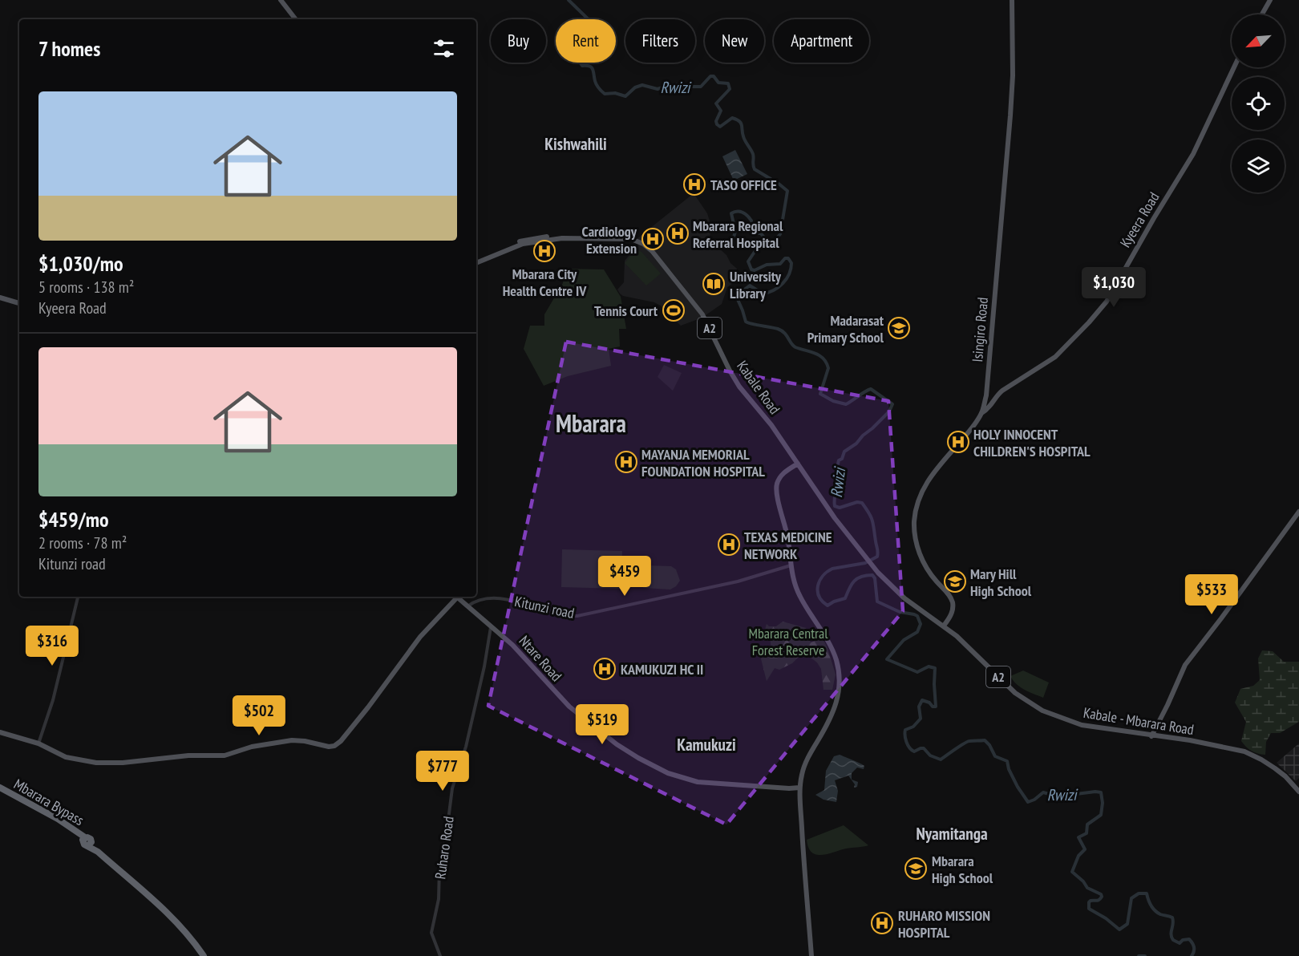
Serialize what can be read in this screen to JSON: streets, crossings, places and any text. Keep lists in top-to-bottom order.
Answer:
{
  "streets": {
    "highway": ["Mbarara Bypass"],
    "main road": [
      "Kyeera Road",
      "A2",
      "Isingiro Road",
      "Kabale Road",
      "Ntare Road",
      "Kabale - Mbarara Road"
    ],
    "street": ["Kitunzi road", "Ruharo Road"]
  },
  "crossings": [
    ["Kyeera Road", "Isingiro Road"],
    ["Isingiro Road", "Kabale - Mbarara Road"],
    ["Kabale Road", "Kabale - Mbarara Road"],
    ["Kitunzi road", "Ntare Road"],
    ["Ntare Road", "Ruharo Road"]
  ],
  "districts": [
    "Kishwahili",
    "Mbarara",
    "Kamukuzi",
    "Nyamitanga"
  ],
  "water": ["Rwizi"],
  "parks": ["Mbarara Central Forest Reserve"],
  "places": {
    "hospital": [
      "TASO OFFICE",
      "Mbarara Regional Referral Hospital",
      "Cardiology Extension",
      "Mbarara City Health Centre IV",
      "HOLY INNOCENT CHILDREN'S HOSPITAL",
      "MAYANJA MEMORIAL FOUNDATION HOSPITAL",
      "TEXAS MEDICINE NETWORK",
      "KAMUKUZI HC II",
      "RUHARO MISSION HOSPITAL"
    ],
    "library": ["University Library"],
    "sports": ["Tennis Court"],
    "school or university": ["Madarasat Primary School", "Mary Hill High School", "Mbarara High School"]
  },
  "north": "bottom left",
  "page": {
    "chip": [
      "Buy",
      "Rent",
      "Filters",
      "New",
      "Apartment"
    ],
    "heading": "7 homes",
    "list": [
      {
        "name": "$1,030/mo",
        "note": "5 rooms · 138 m² · Kyeera Road"
      },
      {
        "name": "$459/mo",
        "note": "2 rooms · 78 m² · Kitunzi road"
      }
    ],
    "price": [
      "$1,030",
      "$459",
      "$533",
      "$316",
      "$502",
      "$519",
      "$777"
    ]
  }
}
